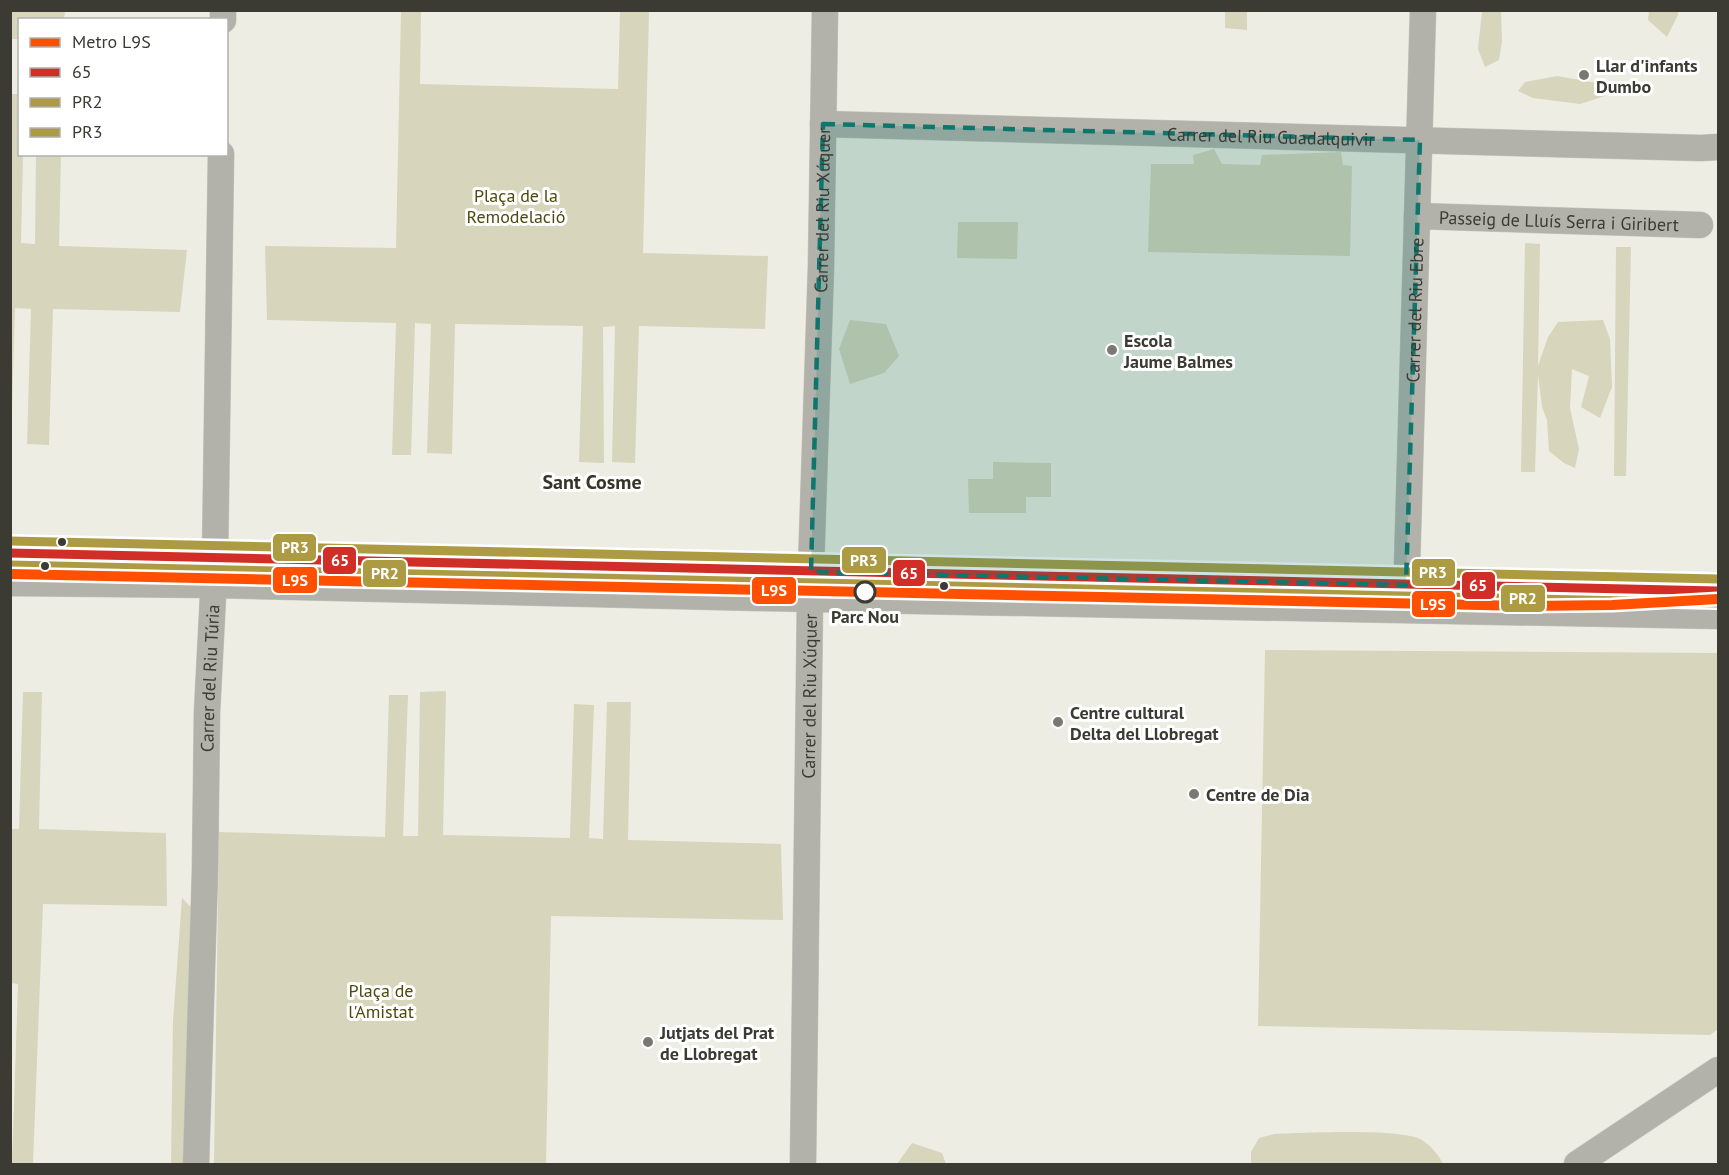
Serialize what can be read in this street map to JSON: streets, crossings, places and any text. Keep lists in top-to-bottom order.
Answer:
{
  "streets": {
    "street": [
      "Carrer del Riu Guadalquivir",
      "Carrer del Riu Xúquer",
      "Passeig de Lluís Serra i Giribert",
      "Carrer del Riu Ebre",
      "Carrer del Riu Túria"
    ]
  },
  "crossings": [
    ["Carrer del Riu Guadalquivir", "Carrer del Riu Xúquer"],
    ["Carrer del Riu Guadalquivir", "Carrer del Riu Ebre"],
    ["Passeig de Lluís Serra i Giribert", "Carrer del Riu Ebre"]
  ],
  "districts": ["Sant Cosme"],
  "parks": ["Plaça de la Remodelació", "Plaça de l'Amistat"],
  "places": [
    "Llar d'infants Dumbo",
    "Escola Jaume Balmes",
    "Parc Nou",
    "Centre cultural Delta del Llobregat",
    "Centre de Dia",
    "Jutjats del Prat de Llobregat"
  ],
  "lines": [
    "transit line PR3",
    "transit line 65",
    "transit line PR2",
    "metro line L9S"
  ],
  "legend": [
    "Metro L9S",
    "65",
    "PR2",
    "PR3"
  ]
}
